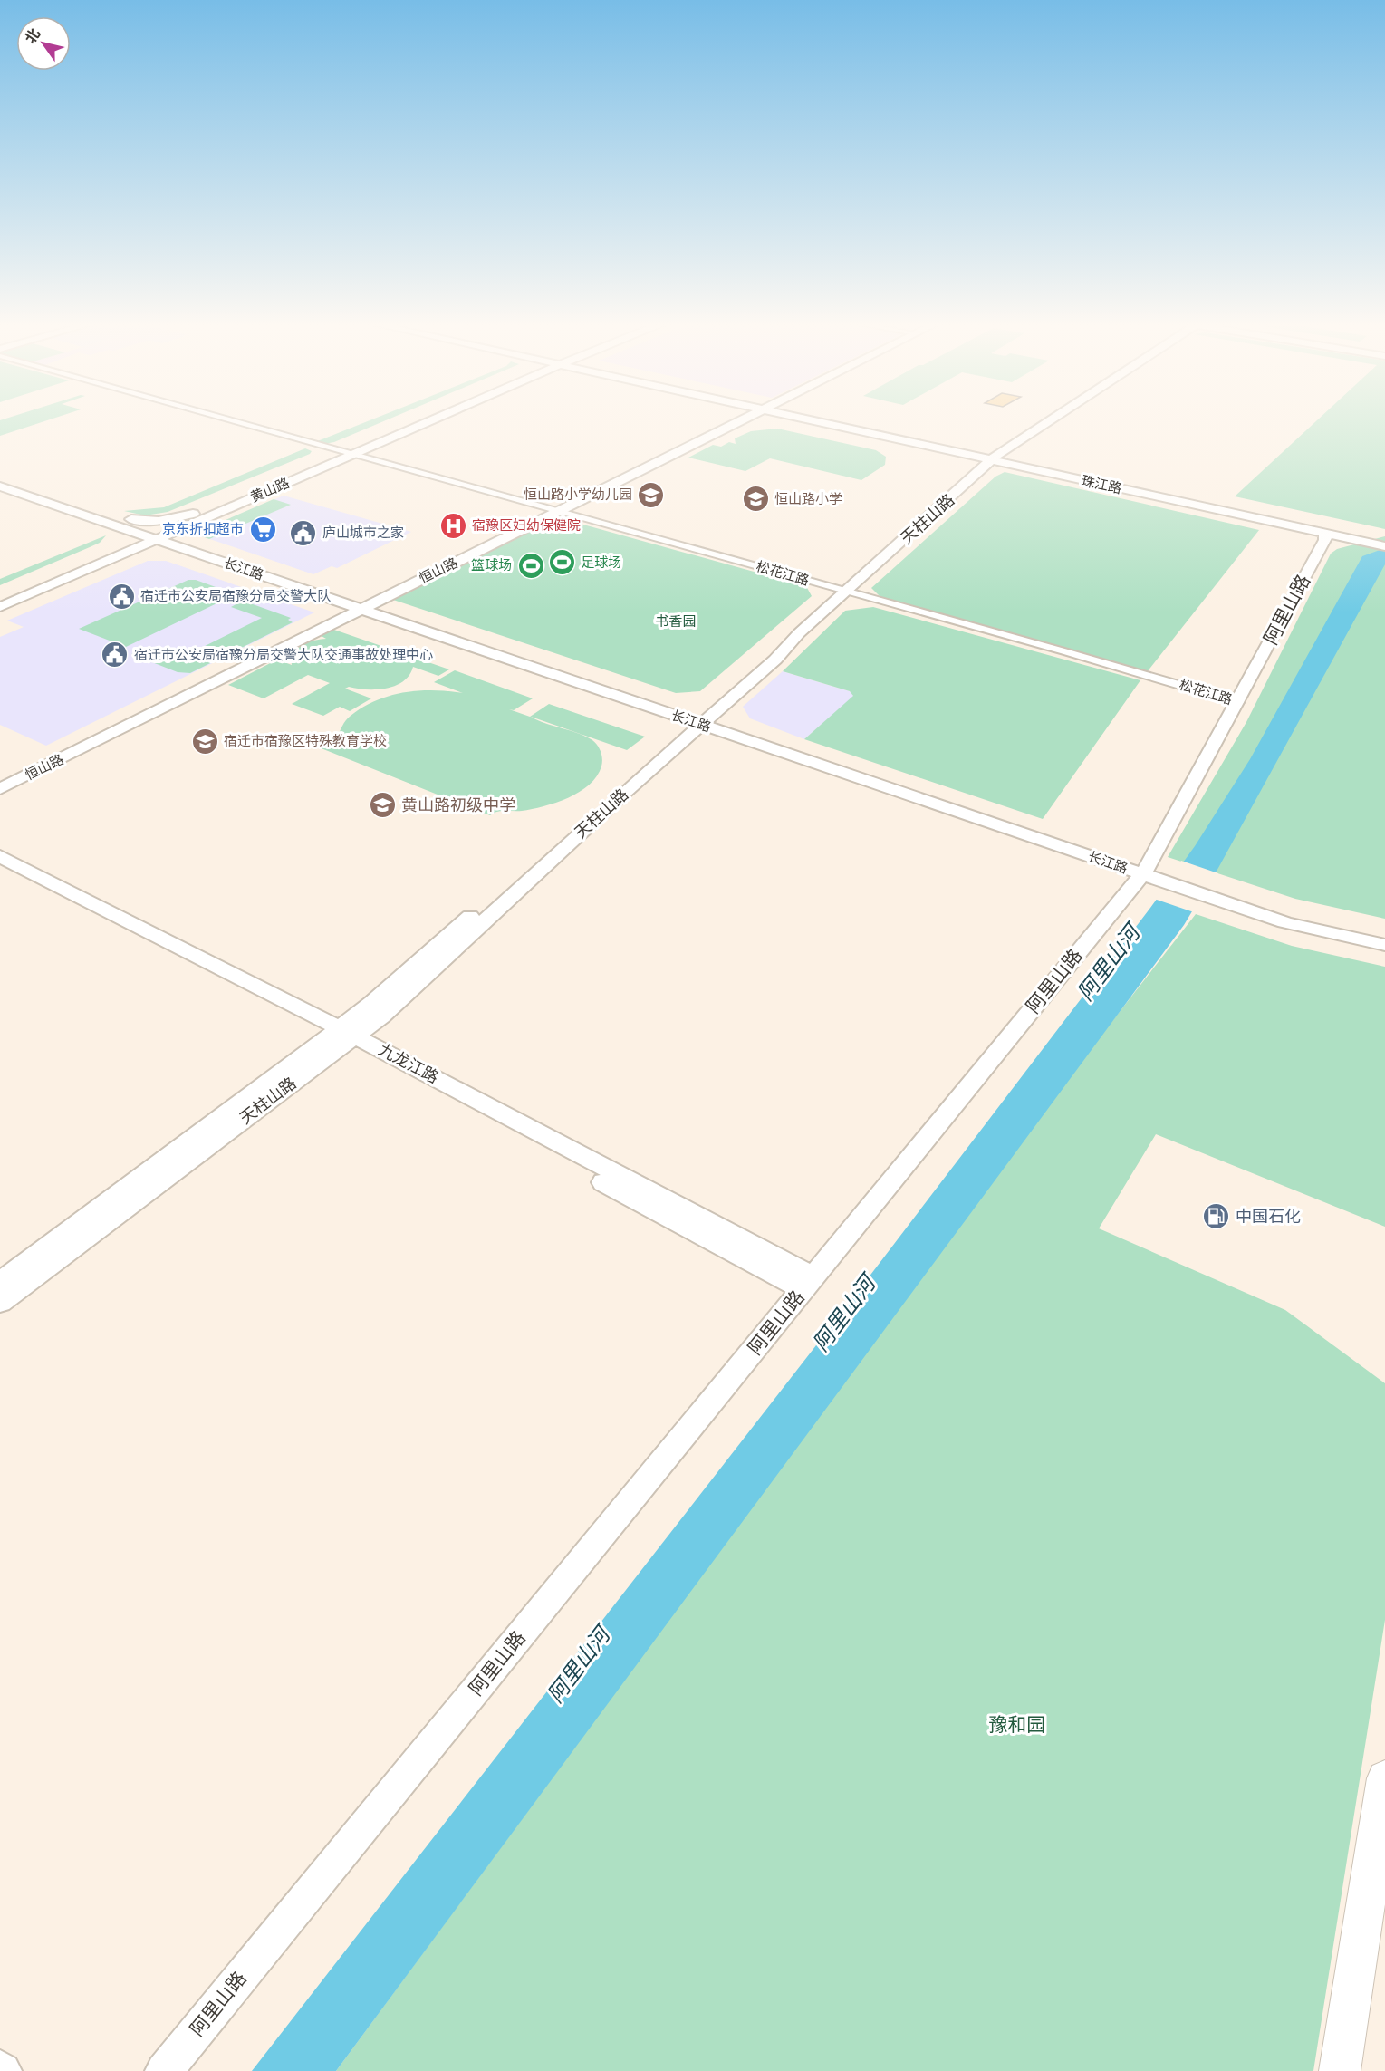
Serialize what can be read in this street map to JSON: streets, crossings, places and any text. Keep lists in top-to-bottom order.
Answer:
{
  "streets": {
    "street": [
      "珠江路",
      "黄山路",
      "天柱山路",
      "长江路",
      "恒山路",
      "松花江路",
      "阿里山路",
      "九龙江路"
    ]
  },
  "crossings": [
    ["珠江路", "天柱山路"],
    ["珠江路", "阿里山路"],
    ["黄山路", "长江路"],
    ["黄山路", "松花江路"],
    ["天柱山路", "长江路"],
    ["天柱山路", "松花江路"],
    ["天柱山路", "九龙江路"],
    ["长江路", "恒山路"],
    ["长江路", "阿里山路"],
    ["恒山路", "松花江路"],
    ["松花江路", "阿里山路"],
    ["阿里山路", "九龙江路"]
  ],
  "water": ["阿里山河"],
  "parks": ["书香园", "豫和园"],
  "places": {
    "school or university": [
      "恒山路小学幼儿园",
      "恒山路小学",
      "宿迁市宿豫区特殊教育学校",
      "黄山路初级中学"
    ],
    "hospital": ["宿豫区妇幼保健院"],
    "supermarket": ["京东折扣超市"],
    "public building": ["庐山城市之家", "宿迁市公安局宿豫分局交警大队", "宿迁市公安局宿豫分局交警大队交通事故处理中心"],
    "sports": ["足球场", "篮球场"],
    "fuel station": ["中国石化"]
  },
  "north": "top left"
}
